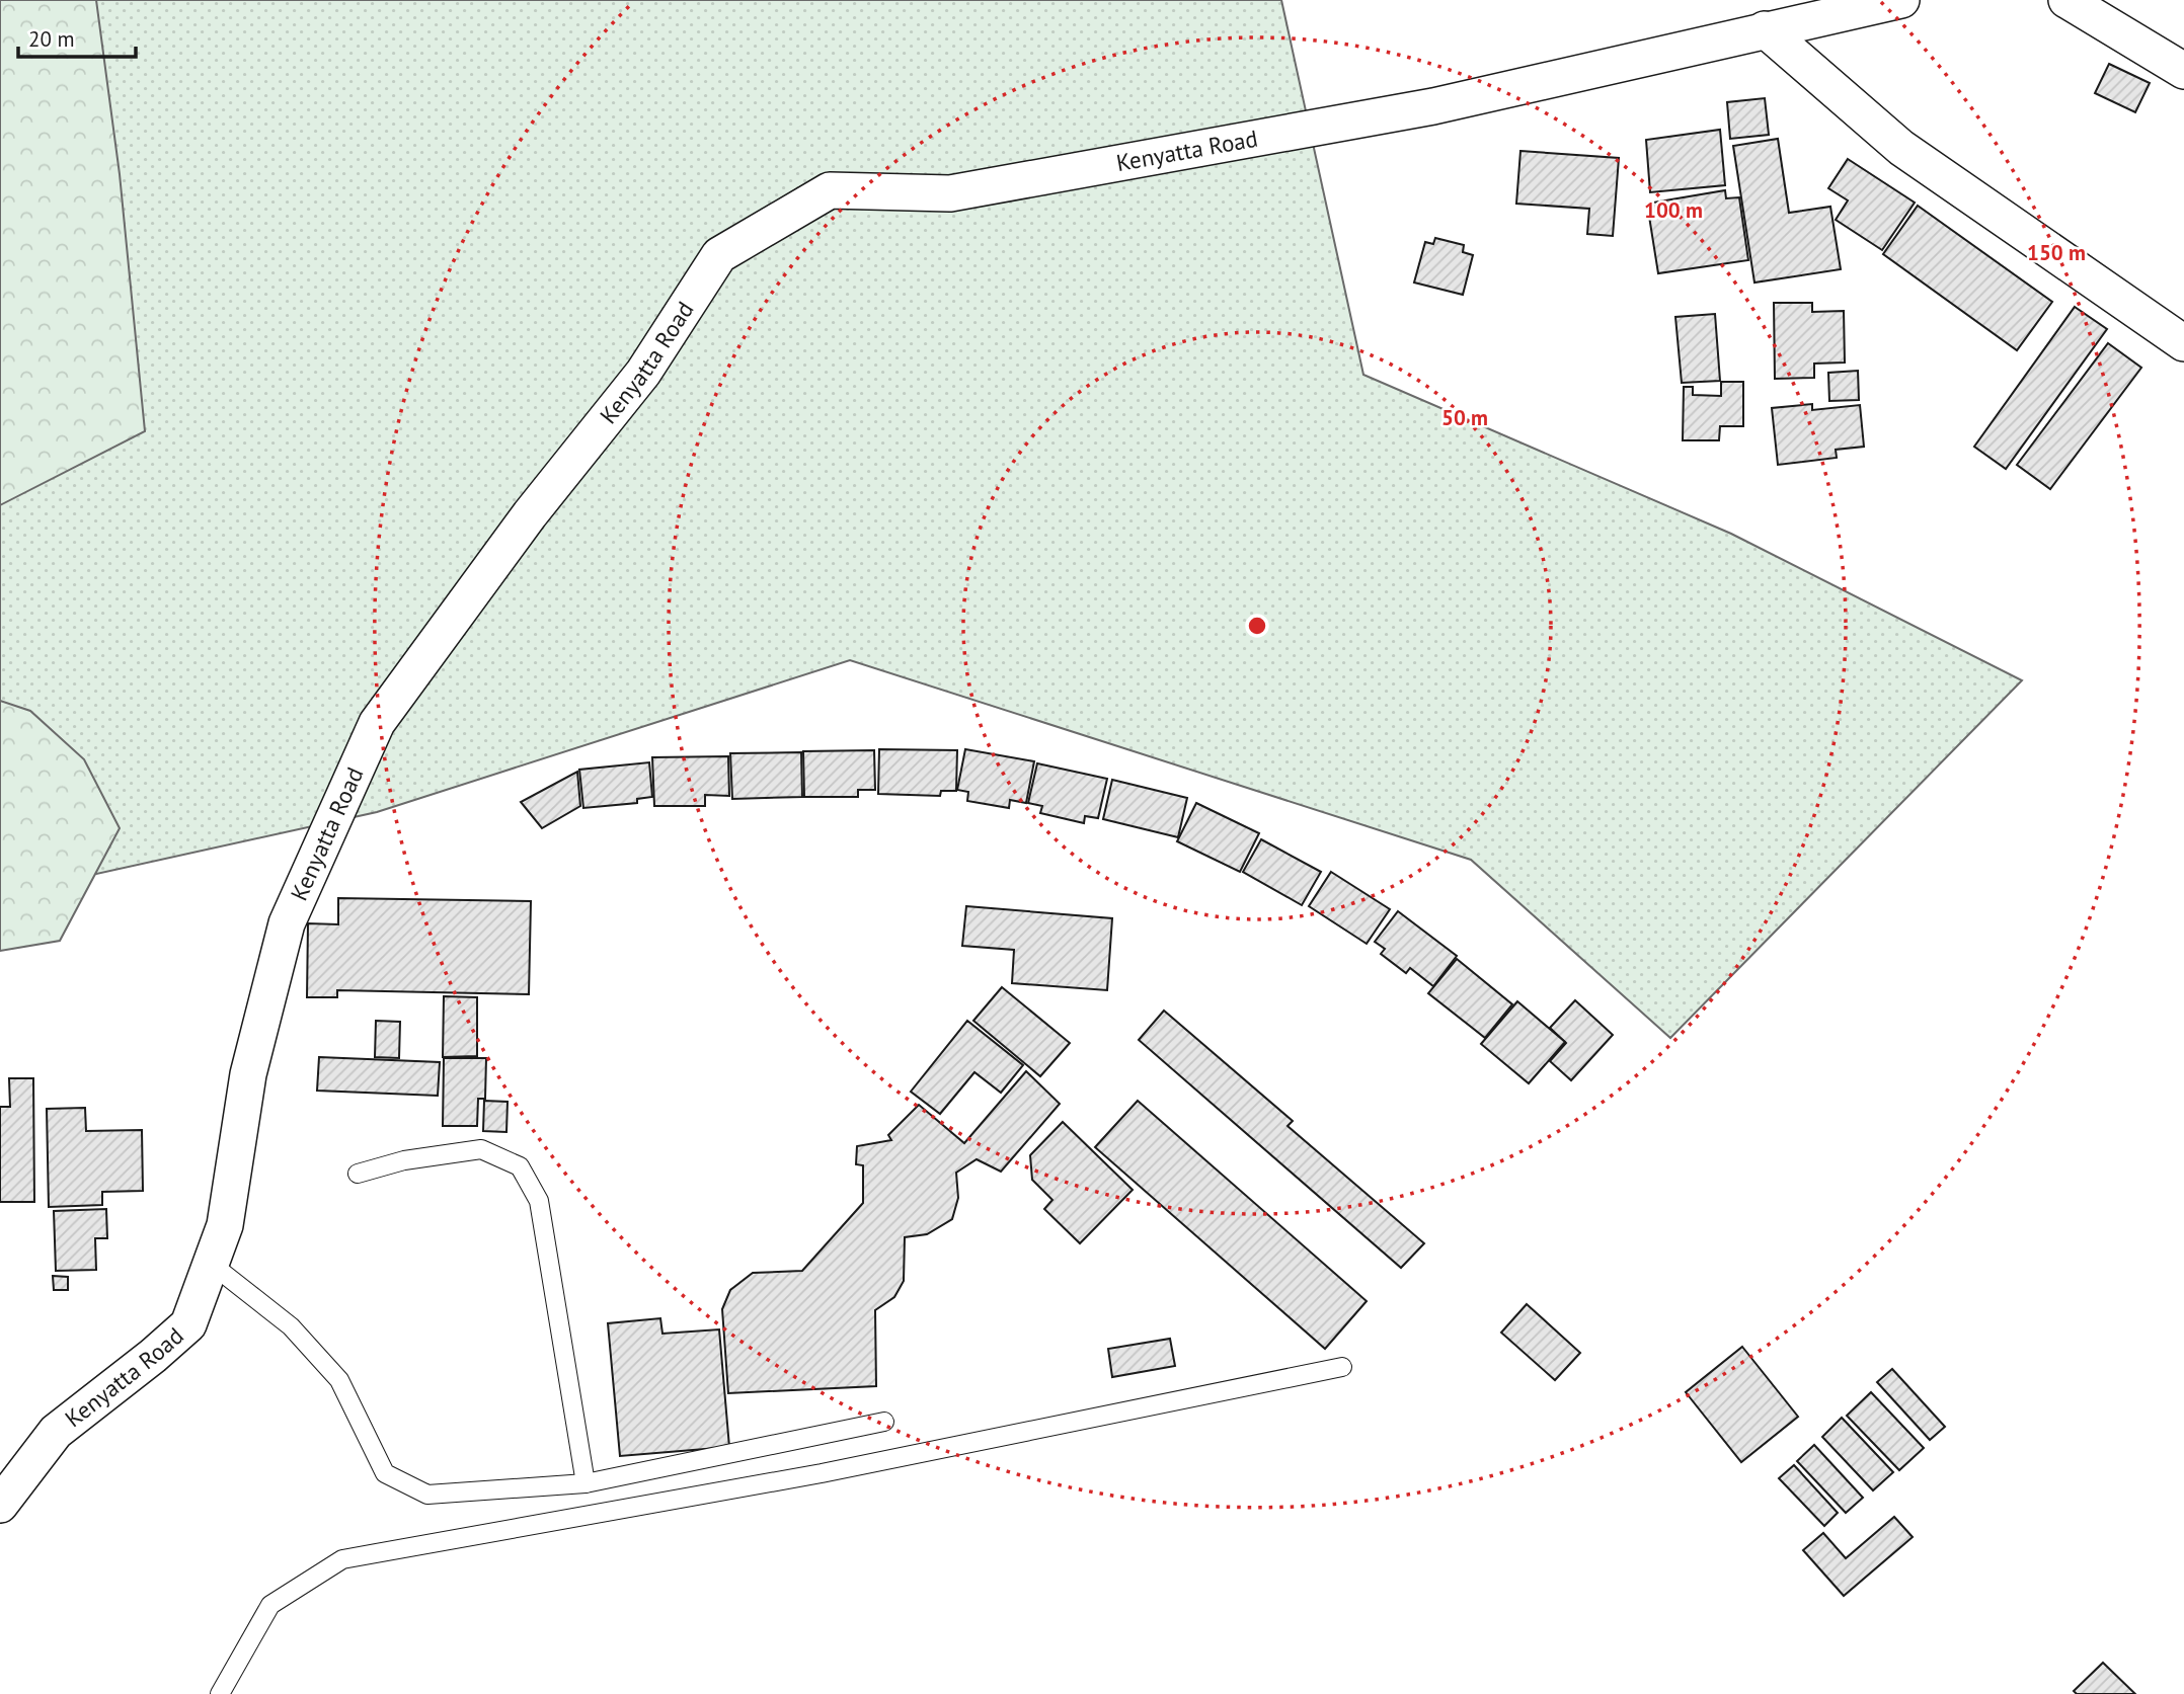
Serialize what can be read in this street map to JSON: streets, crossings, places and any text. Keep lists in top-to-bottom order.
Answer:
{
  "streets": {
    "street": ["Kenyatta Road"]
  },
  "scale_bar": "20 m",
  "rings": ["100 m", "150 m", "50 m"]
}
